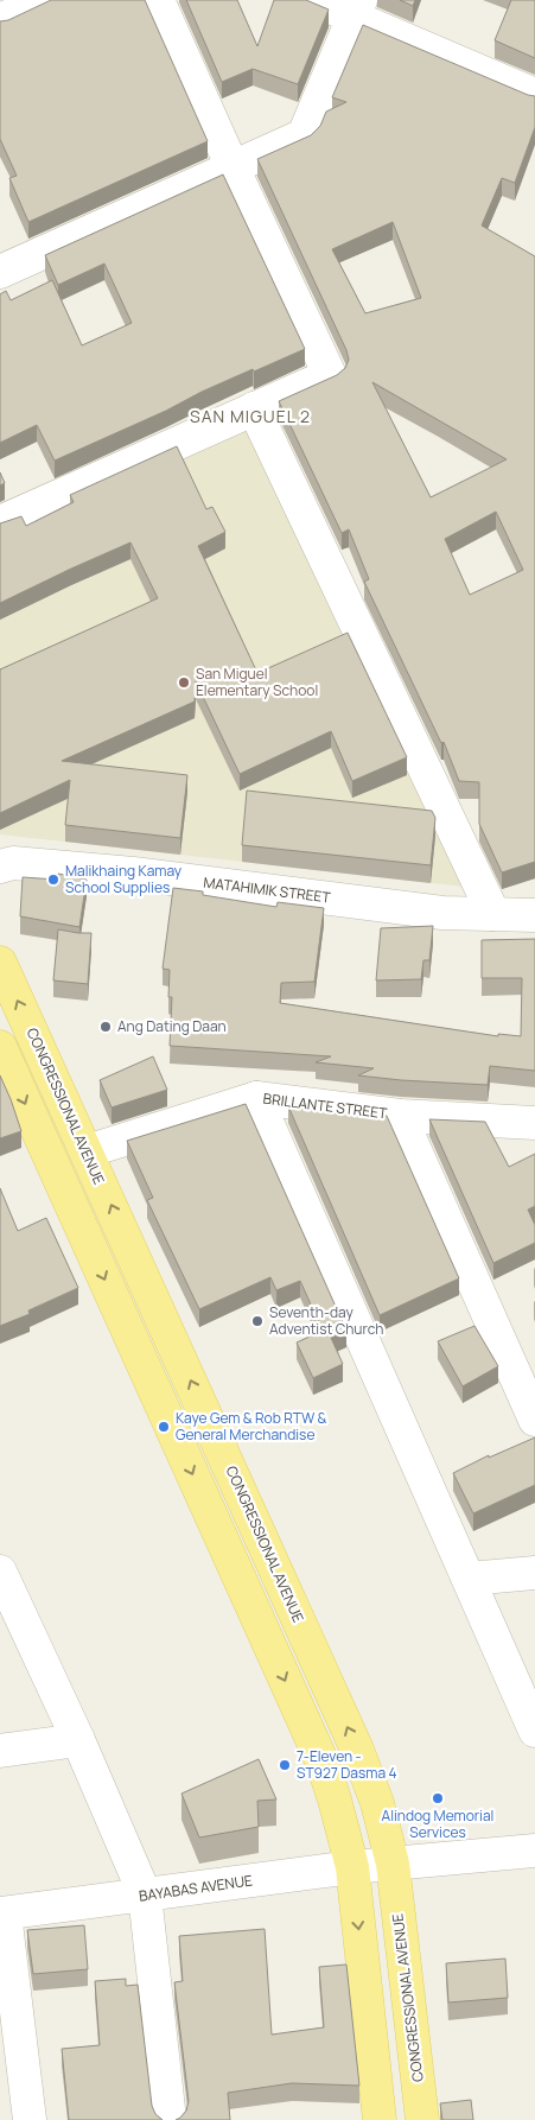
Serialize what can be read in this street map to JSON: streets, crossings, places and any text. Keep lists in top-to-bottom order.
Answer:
{
  "streets": {
    "main road": ["CONGRESSIONAL AVENUE"],
    "street": ["MATAHIMIK STREET", "BRILLANTE STREET", "BAYABAS AVENUE"]
  },
  "crossings": [
    ["CONGRESSIONAL AVENUE", "BRILLANTE STREET"],
    ["CONGRESSIONAL AVENUE", "BAYABAS AVENUE"]
  ],
  "districts": ["SAN MIGUEL 2"],
  "places": [
    "San Miguel Elementary School",
    "Malikhaing Kamay School Supplies",
    "Ang Dating Daan",
    "Seventh-day Adventist Church",
    "Kaye Gem & Rob RTW & General Merchandise",
    "7-Eleven - ST927 Dasma 4",
    "Alindog Memorial Services"
  ]
}
